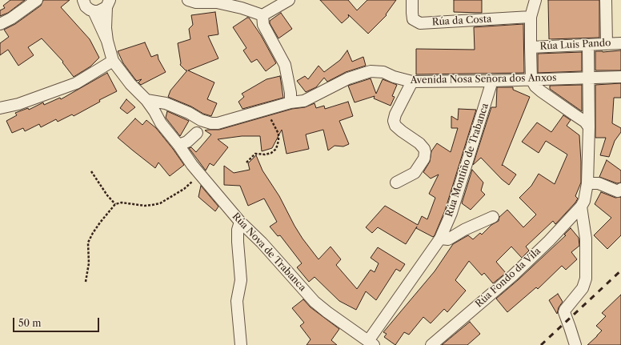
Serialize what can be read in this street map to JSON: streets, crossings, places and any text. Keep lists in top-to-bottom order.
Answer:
{
  "streets": {
    "street": [
      "Rúa da Costa",
      "Rúa Luis Pando",
      "Avenida Nosa Señora dos Anxos",
      "Rúa Montiño de Trabanca",
      "Rúa Nova de Trabanca",
      "Rúa Fondo da Vila"
    ]
  },
  "crossings": [
    ["Rúa Luis Pando", "Rúa Fondo da Vila"],
    ["Avenida Nosa Señora dos Anxos", "Rúa Montiño de Trabanca"],
    ["Avenida Nosa Señora dos Anxos", "Rúa Nova de Trabanca"],
    ["Avenida Nosa Señora dos Anxos", "Rúa Fondo da Vila"],
    ["Rúa Montiño de Trabanca", "Rúa Nova de Trabanca"]
  ],
  "scale_bar": "50 m"
}
